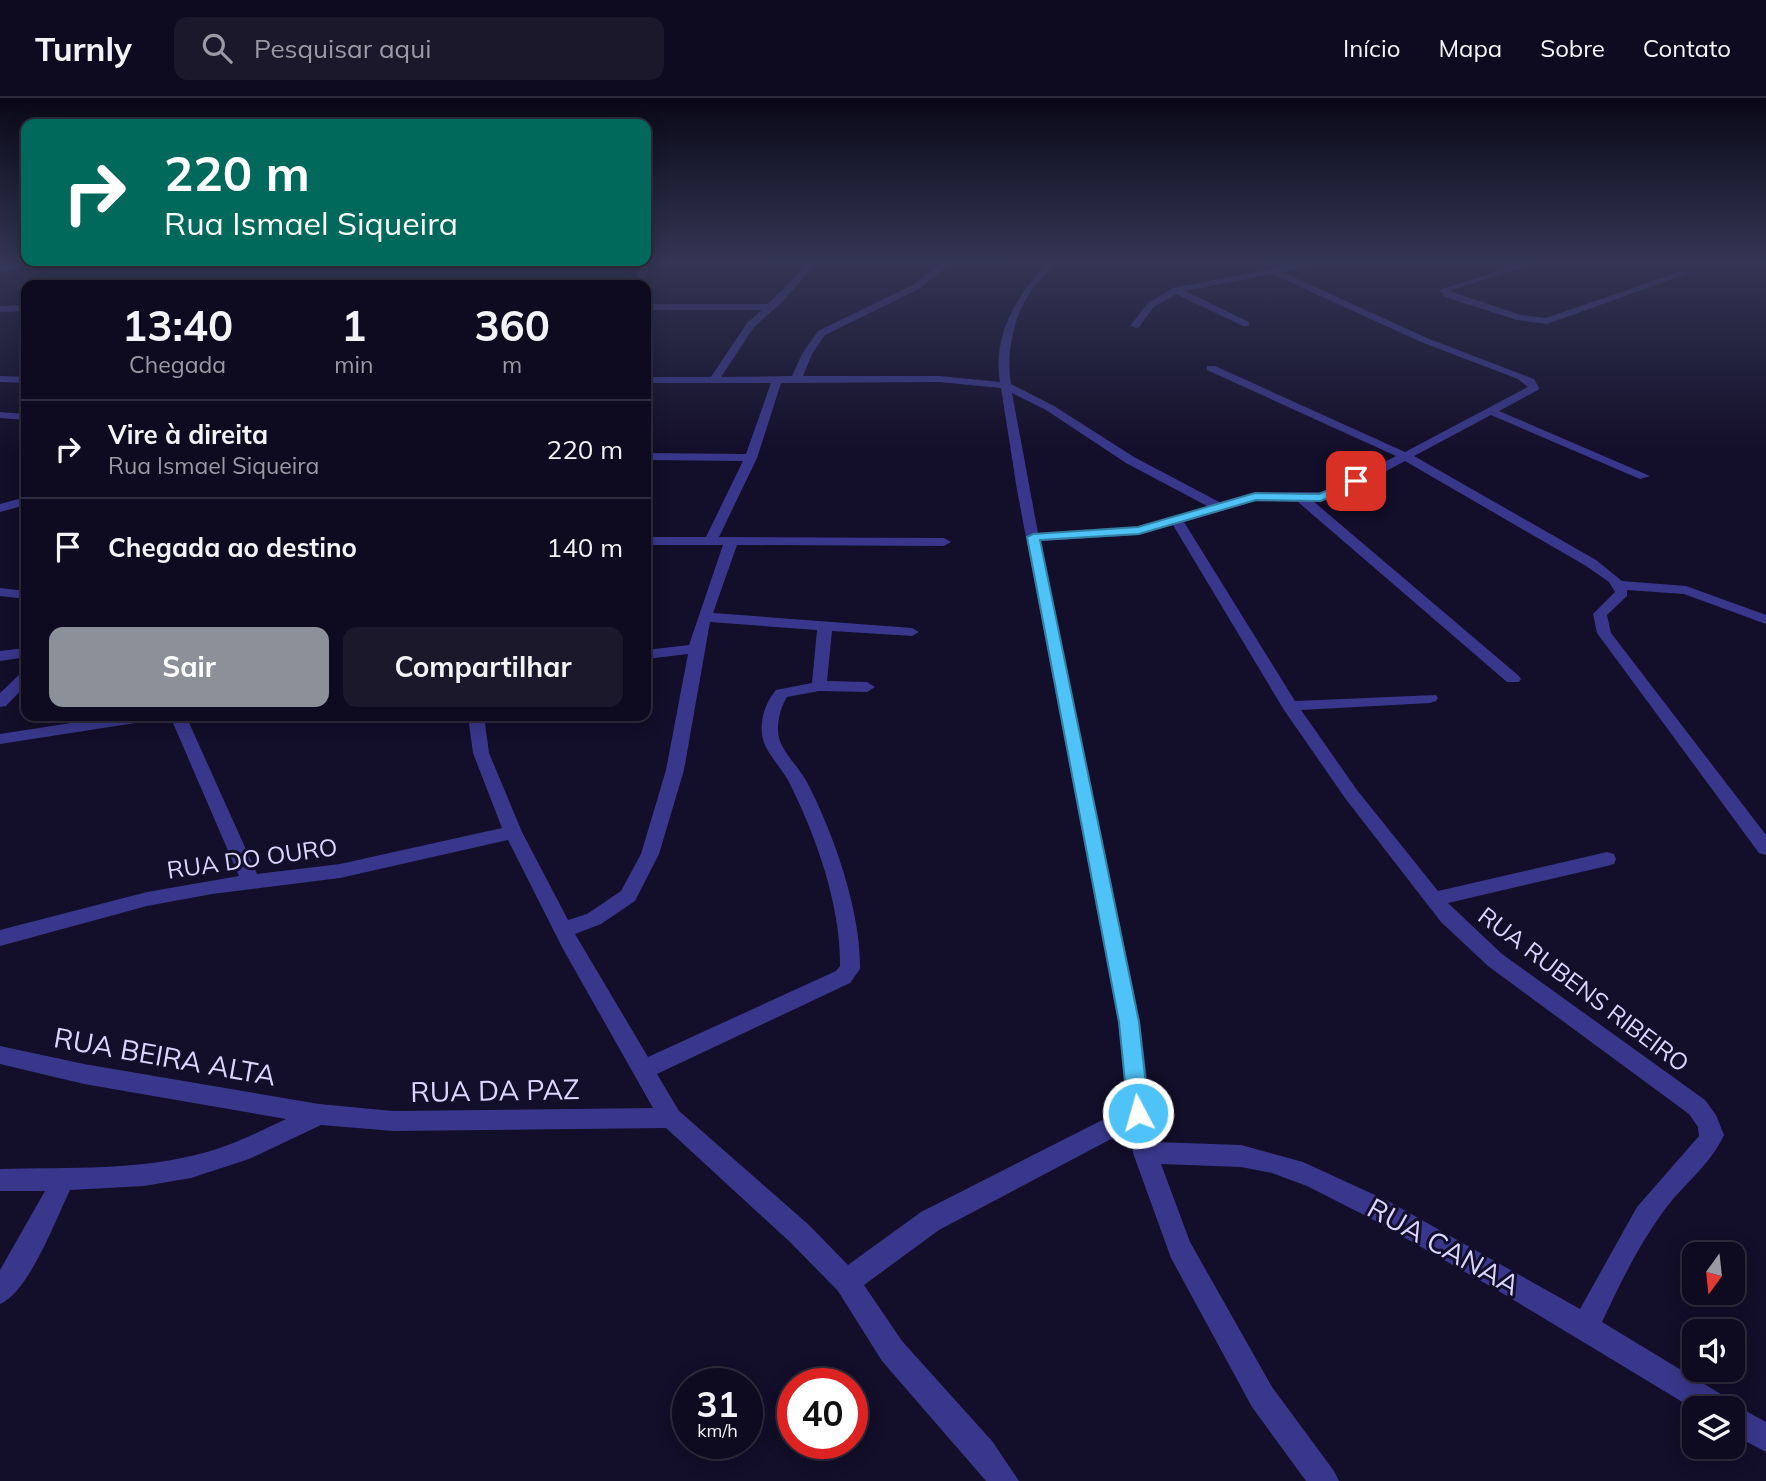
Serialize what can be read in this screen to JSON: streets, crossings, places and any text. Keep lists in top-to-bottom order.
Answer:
{
  "streets": {
    "street": [
      "RUA DO OURO",
      "RUA RUBENS RIBEIRO",
      "RUA BEIRA ALTA",
      "RUA DA PAZ",
      "RUA CANAA"
    ]
  },
  "crossings": [
    ["RUA RUBENS RIBEIRO", "RUA CANAA"],
    ["RUA BEIRA ALTA", "RUA DA PAZ"]
  ],
  "north": "bottom",
  "page": {
    "header": "Turnly",
    "search": "Pesquisar aqui",
    "nav": [
      "Início",
      "Mapa",
      "Sobre",
      "Contato"
    ],
    "turn": ["220 m", "Rua Ismael Siqueira"],
    "eta": [
      "13:40",
      "Chegada",
      "1",
      "min",
      "360",
      "m"
    ],
    "list": [
      {
        "name": "Vire à direita",
        "note": "Rua Ismael Siqueira",
        "value": "220 m"
      },
      {
        "name": "Chegada ao destino",
        "value": "140 m"
      }
    ],
    "buttons": ["Sair", "Compartilhar"],
    "speed": "31 km/h",
    "limit": "40"
  }
}
